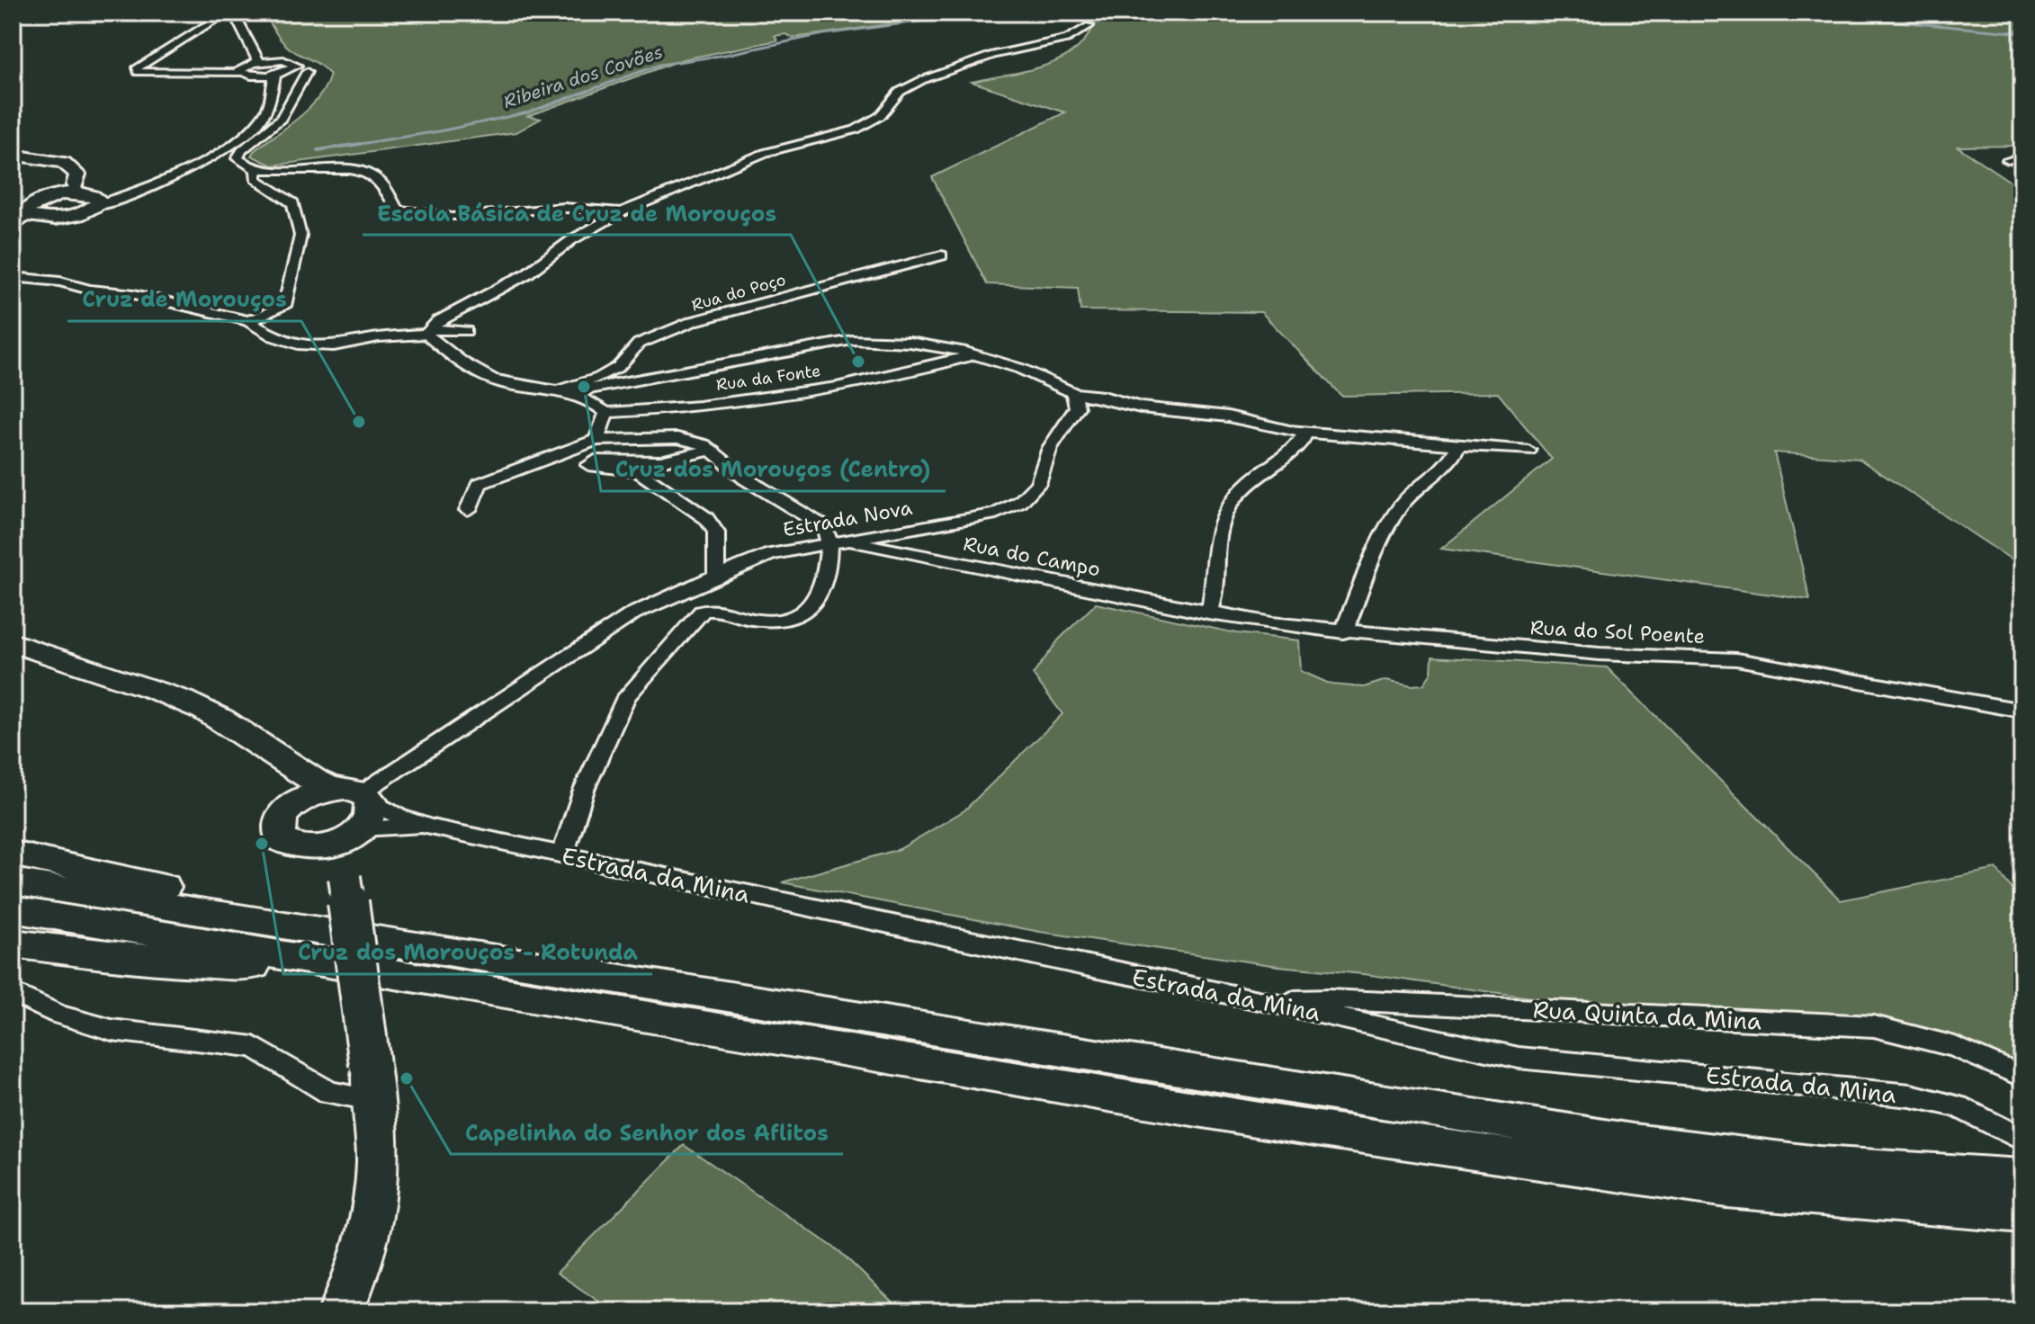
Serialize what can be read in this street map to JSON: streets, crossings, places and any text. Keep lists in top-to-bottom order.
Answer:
{
  "streets": {
    "street": [
      "Rua do Poço",
      "Rua da Fonte",
      "Estrada Nova",
      "Rua do Campo",
      "Rua do Sol Poente",
      "Estrada da Mina",
      "Rua Quinta da Mina"
    ]
  },
  "crossings": [
    ["Estrada Nova", "Rua do Campo"],
    ["Estrada Nova", "Estrada da Mina"],
    ["Rua do Campo", "Rua do Sol Poente"],
    ["Estrada da Mina", "Rua Quinta da Mina"]
  ],
  "water": ["Ribeira dos Covões"],
  "places": [
    "Escola Básica de Cruz de Morouços",
    "Cruz dos Morouços (Centro)",
    "Cruz de Morouços",
    "Cruz dos Morouços - Rotunda",
    "Capelinha do Senhor dos Aflitos"
  ]
}
